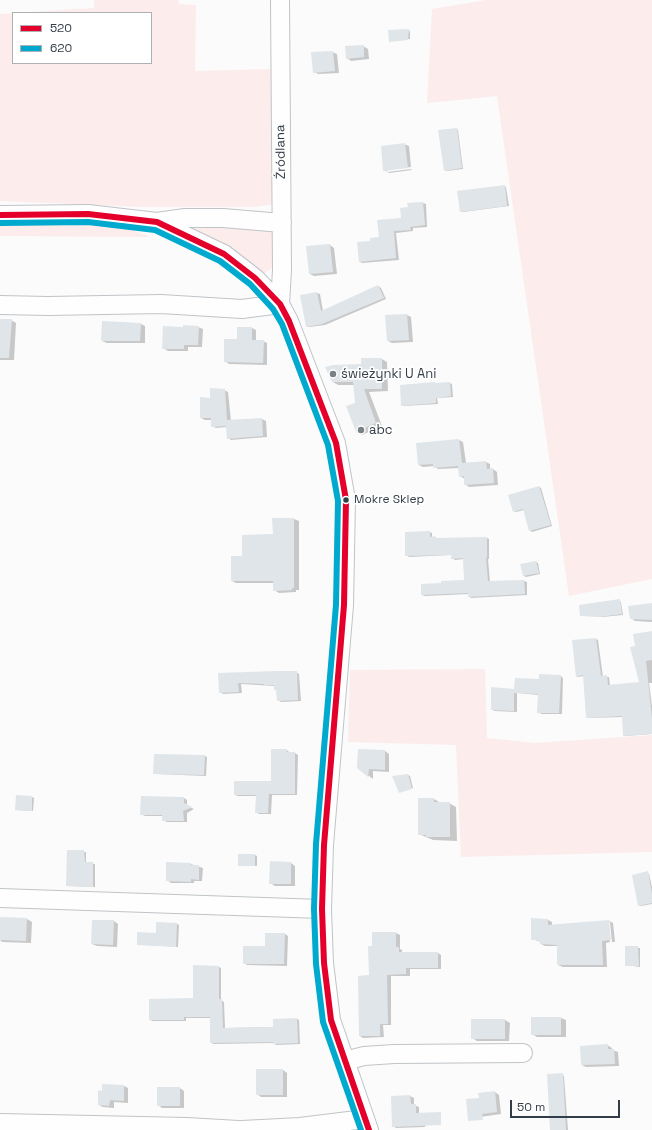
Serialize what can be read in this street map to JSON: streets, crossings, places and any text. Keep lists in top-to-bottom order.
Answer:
{
  "streets": {
    "street": ["Źródlana"]
  },
  "places": ["świeżynki U Ani", "abc", "Mokre Sklep"],
  "lines": ["transit line 520", "transit line 620"],
  "legend": ["520", "620"],
  "scale_bar": "50 m"
}
